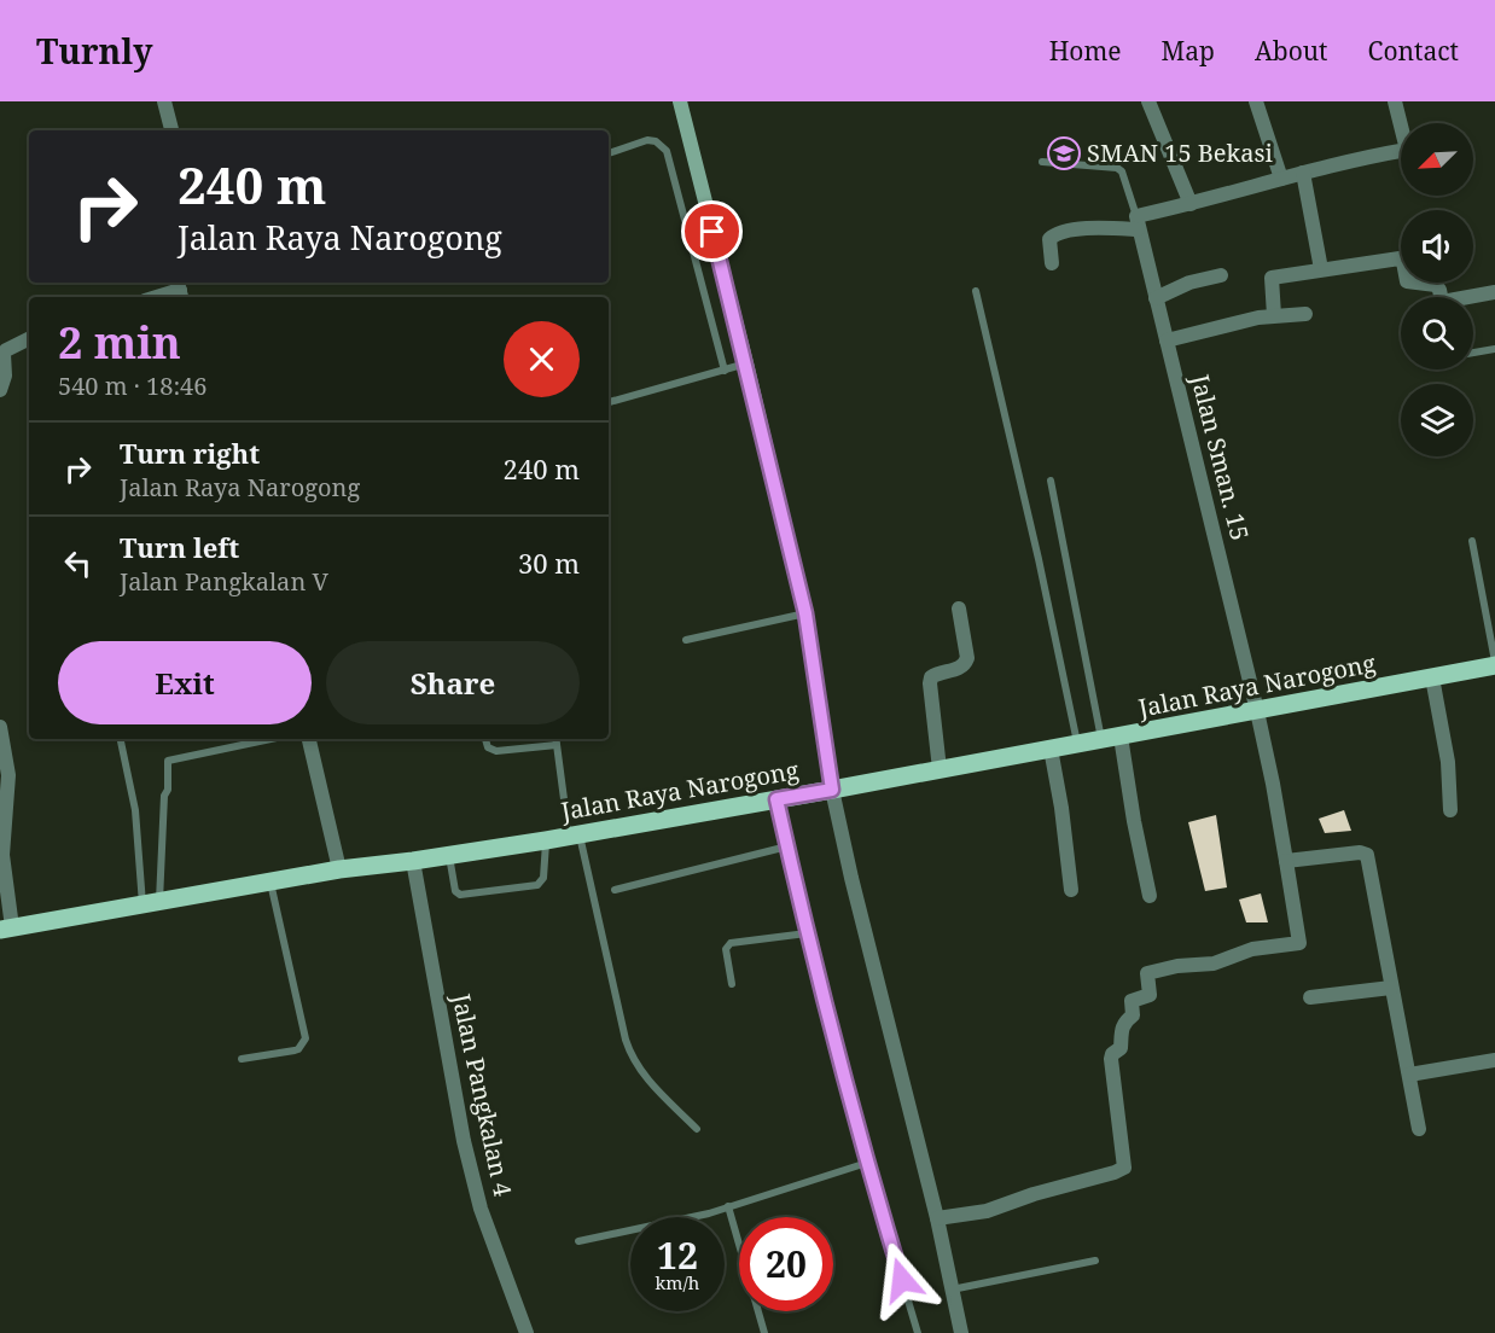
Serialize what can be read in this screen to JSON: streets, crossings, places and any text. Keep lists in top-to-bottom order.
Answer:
{
  "streets": {
    "main road": ["Jalan Raya Narogong"],
    "street": ["Jalan Sman. 15", "Jalan Pangkalan 4"]
  },
  "crossings": [
    ["Jalan Sman. 15", "Jalan Raya Narogong"],
    ["Jalan Raya Narogong", "Jalan Pangkalan 4"]
  ],
  "places": {
    "school or university": ["SMAN 15 Bekasi"]
  },
  "north": "bottom left",
  "page": {
    "header": "Turnly",
    "nav": [
      "Home",
      "Map",
      "About",
      "Contact"
    ],
    "turn": ["240 m", "Jalan Raya Narogong"],
    "heading": ["2 min", "540 m · 18:46"],
    "list": [
      {
        "name": "Turn right",
        "note": "Jalan Raya Narogong",
        "value": "240 m"
      },
      {
        "name": "Turn left",
        "note": "Jalan Pangkalan V",
        "value": "30 m"
      }
    ],
    "buttons": ["Exit", "Share"],
    "speed": "12 km/h",
    "limit": "20"
  }
}
